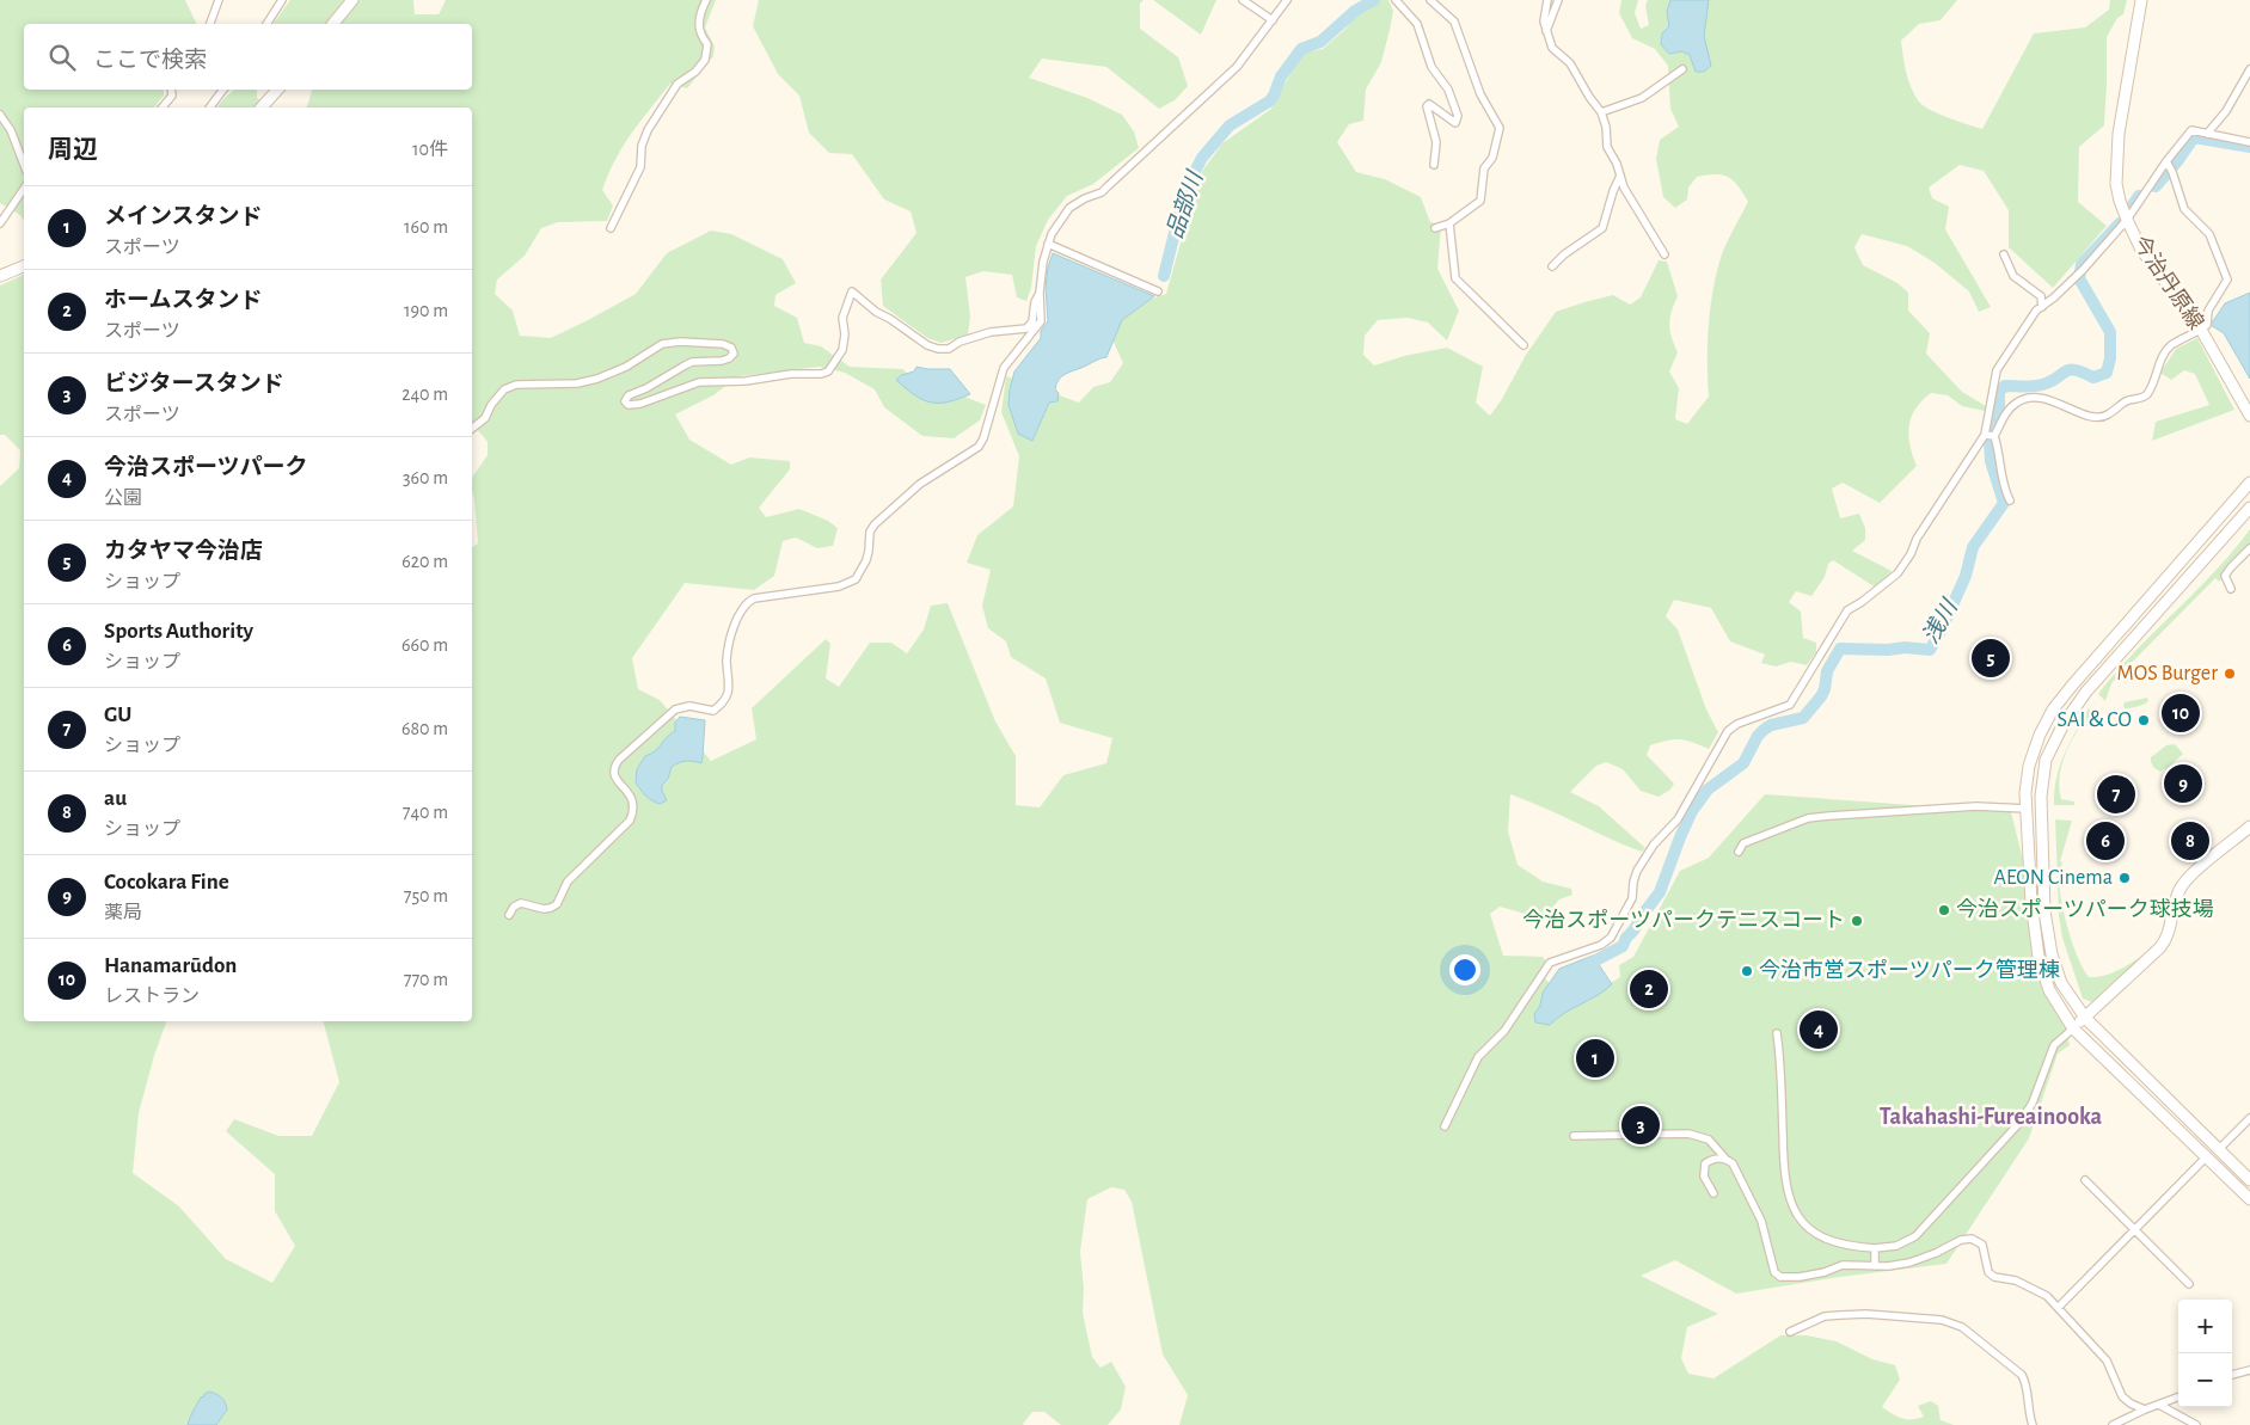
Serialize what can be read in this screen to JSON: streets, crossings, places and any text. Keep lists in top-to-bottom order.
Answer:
{
  "streets": {
    "street": ["今治丹原線"]
  },
  "districts": ["Takahashi-Fureainooka"],
  "water": ["品部川", "浅川"],
  "places": [
    "MOS Burger",
    "SAI＆CO",
    "AEON Cinema",
    "今治スポーツパーク球技場",
    "今治スポーツパークテニスコート",
    "今治市営スポーツパーク管理棟"
  ],
  "page": {
    "search": "ここで検索",
    "heading": ["周辺", "10件"],
    "list": [
      {
        "mark": "1",
        "name": "メインスタンド",
        "note": "スポーツ",
        "value": "160 m"
      },
      {
        "mark": "2",
        "name": "ホームスタンド",
        "note": "スポーツ",
        "value": "190 m"
      },
      {
        "mark": "3",
        "name": "ビジタースタンド",
        "note": "スポーツ",
        "value": "240 m"
      },
      {
        "mark": "4",
        "name": "今治スポーツパーク",
        "note": "公園",
        "value": "360 m"
      },
      {
        "mark": "5",
        "name": "カタヤマ今治店",
        "note": "ショップ",
        "value": "620 m"
      },
      {
        "mark": "6",
        "name": "Sports Authority",
        "note": "ショップ",
        "value": "660 m"
      },
      {
        "mark": "7",
        "name": "GU",
        "note": "ショップ",
        "value": "680 m"
      },
      {
        "mark": "8",
        "name": "au",
        "note": "ショップ",
        "value": "740 m"
      },
      {
        "mark": "9",
        "name": "Cocokara Fine",
        "note": "薬局",
        "value": "750 m"
      },
      {
        "mark": "10",
        "name": "Hanamarūdon",
        "note": "レストラン",
        "value": "770 m"
      }
    ],
    "pins": [
      "5",
      "10",
      "9",
      "7",
      "6",
      "8",
      "2",
      "4",
      "1",
      "3"
    ],
    "map_buttons": ["+", "−"]
  }
}
